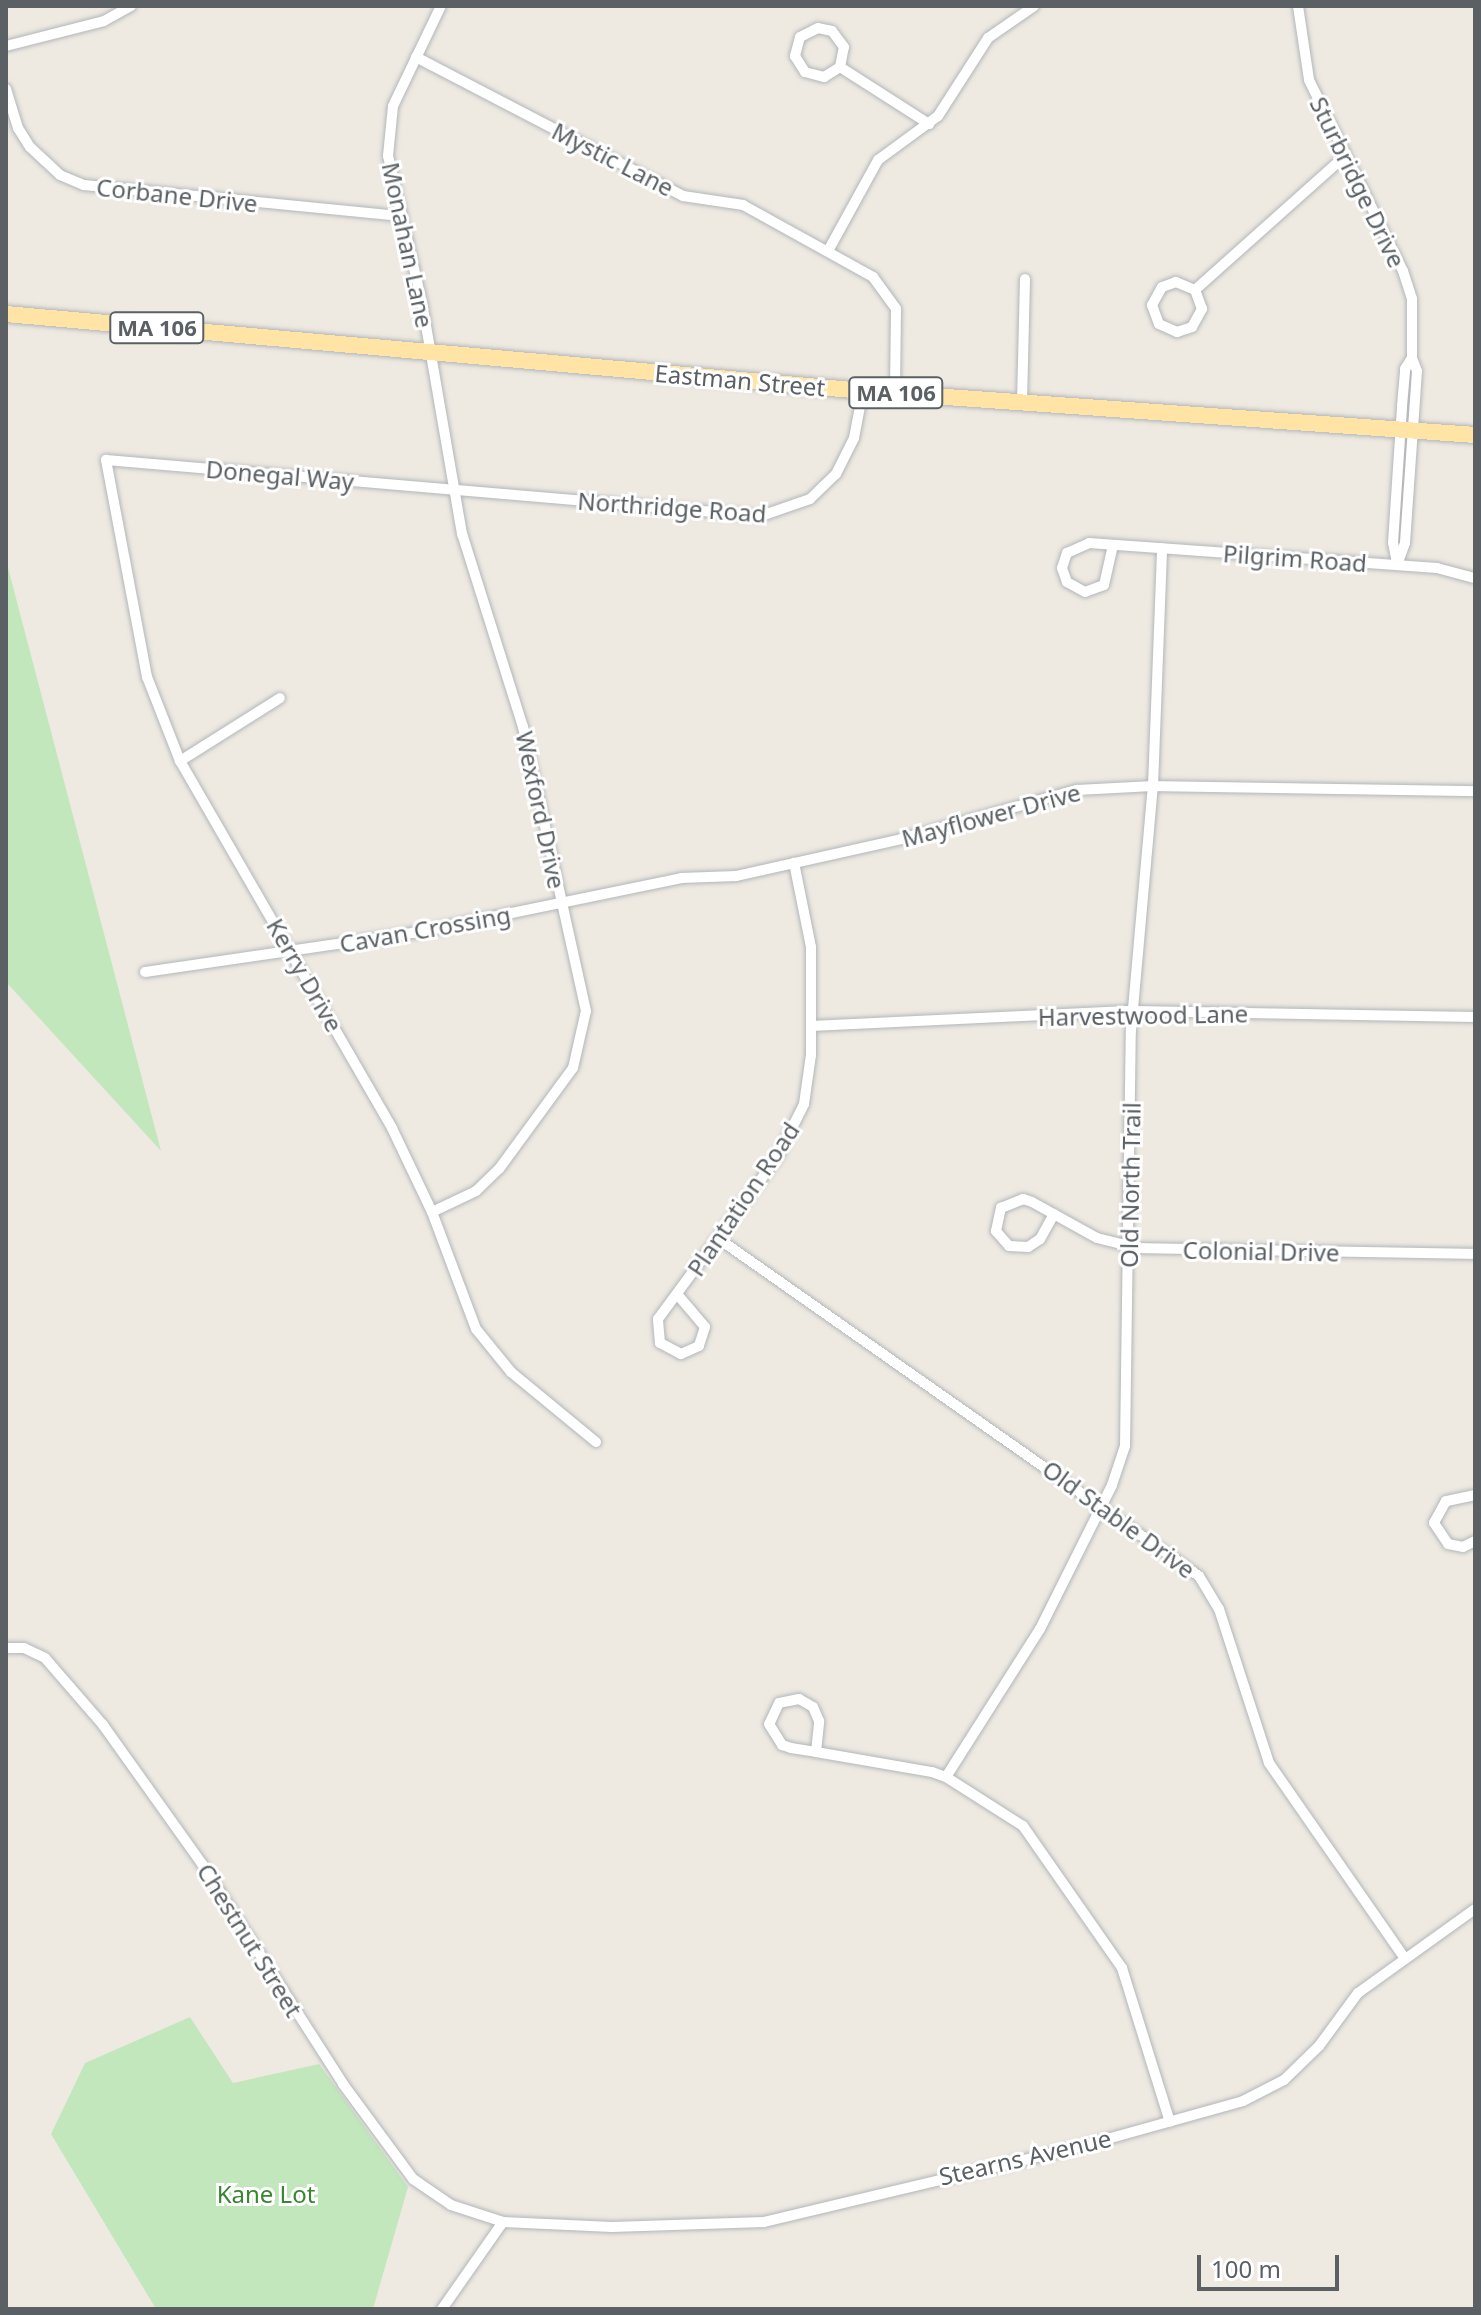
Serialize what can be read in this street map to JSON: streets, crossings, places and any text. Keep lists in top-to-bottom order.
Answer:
{
  "streets": {
    "main road": ["MA 106", "Eastman Street"],
    "street": [
      "Mystic Lane",
      "Sturbridge Drive",
      "Corbane Drive",
      "Monahan Lane",
      "Donegal Way",
      "Northridge Road",
      "Pilgrim Road",
      "Wexford Drive",
      "Mayflower Drive",
      "Cavan Crossing",
      "Kerry Drive",
      "Harvestwood Lane",
      "Old North Trail",
      "Plantation Road",
      "Colonial Drive",
      "Old Stable Drive",
      "Chestnut Street",
      "Stearns Avenue"
    ]
  },
  "crossings": [
    ["Mystic Lane", "Monahan Lane"],
    ["Mystic Lane", "Eastman Street"],
    ["Sturbridge Drive", "Eastman Street"],
    ["Sturbridge Drive", "Pilgrim Road"],
    ["Corbane Drive", "Monahan Lane"],
    ["Monahan Lane", "Eastman Street"],
    ["Monahan Lane", "Wexford Drive"],
    ["Eastman Street", "Northridge Road"],
    ["Eastman Street", "Wexford Drive"],
    ["Donegal Way", "Northridge Road"],
    ["Donegal Way", "Wexford Drive"],
    ["Donegal Way", "Kerry Drive"],
    ["Northridge Road", "Wexford Drive"],
    ["Pilgrim Road", "Old North Trail"],
    ["Wexford Drive", "Mayflower Drive"],
    ["Wexford Drive", "Cavan Crossing"],
    ["Wexford Drive", "Kerry Drive"],
    ["Mayflower Drive", "Cavan Crossing"],
    ["Mayflower Drive", "Old North Trail"],
    ["Mayflower Drive", "Plantation Road"],
    ["Cavan Crossing", "Kerry Drive"],
    ["Harvestwood Lane", "Old North Trail"],
    ["Harvestwood Lane", "Plantation Road"],
    ["Old North Trail", "Colonial Drive"],
    ["Old North Trail", "Old Stable Drive"],
    ["Plantation Road", "Old Stable Drive"],
    ["Old Stable Drive", "Stearns Avenue"],
    ["Chestnut Street", "Stearns Avenue"]
  ],
  "parks": ["Kane Lot"],
  "scale_bar": "100 m"
}
